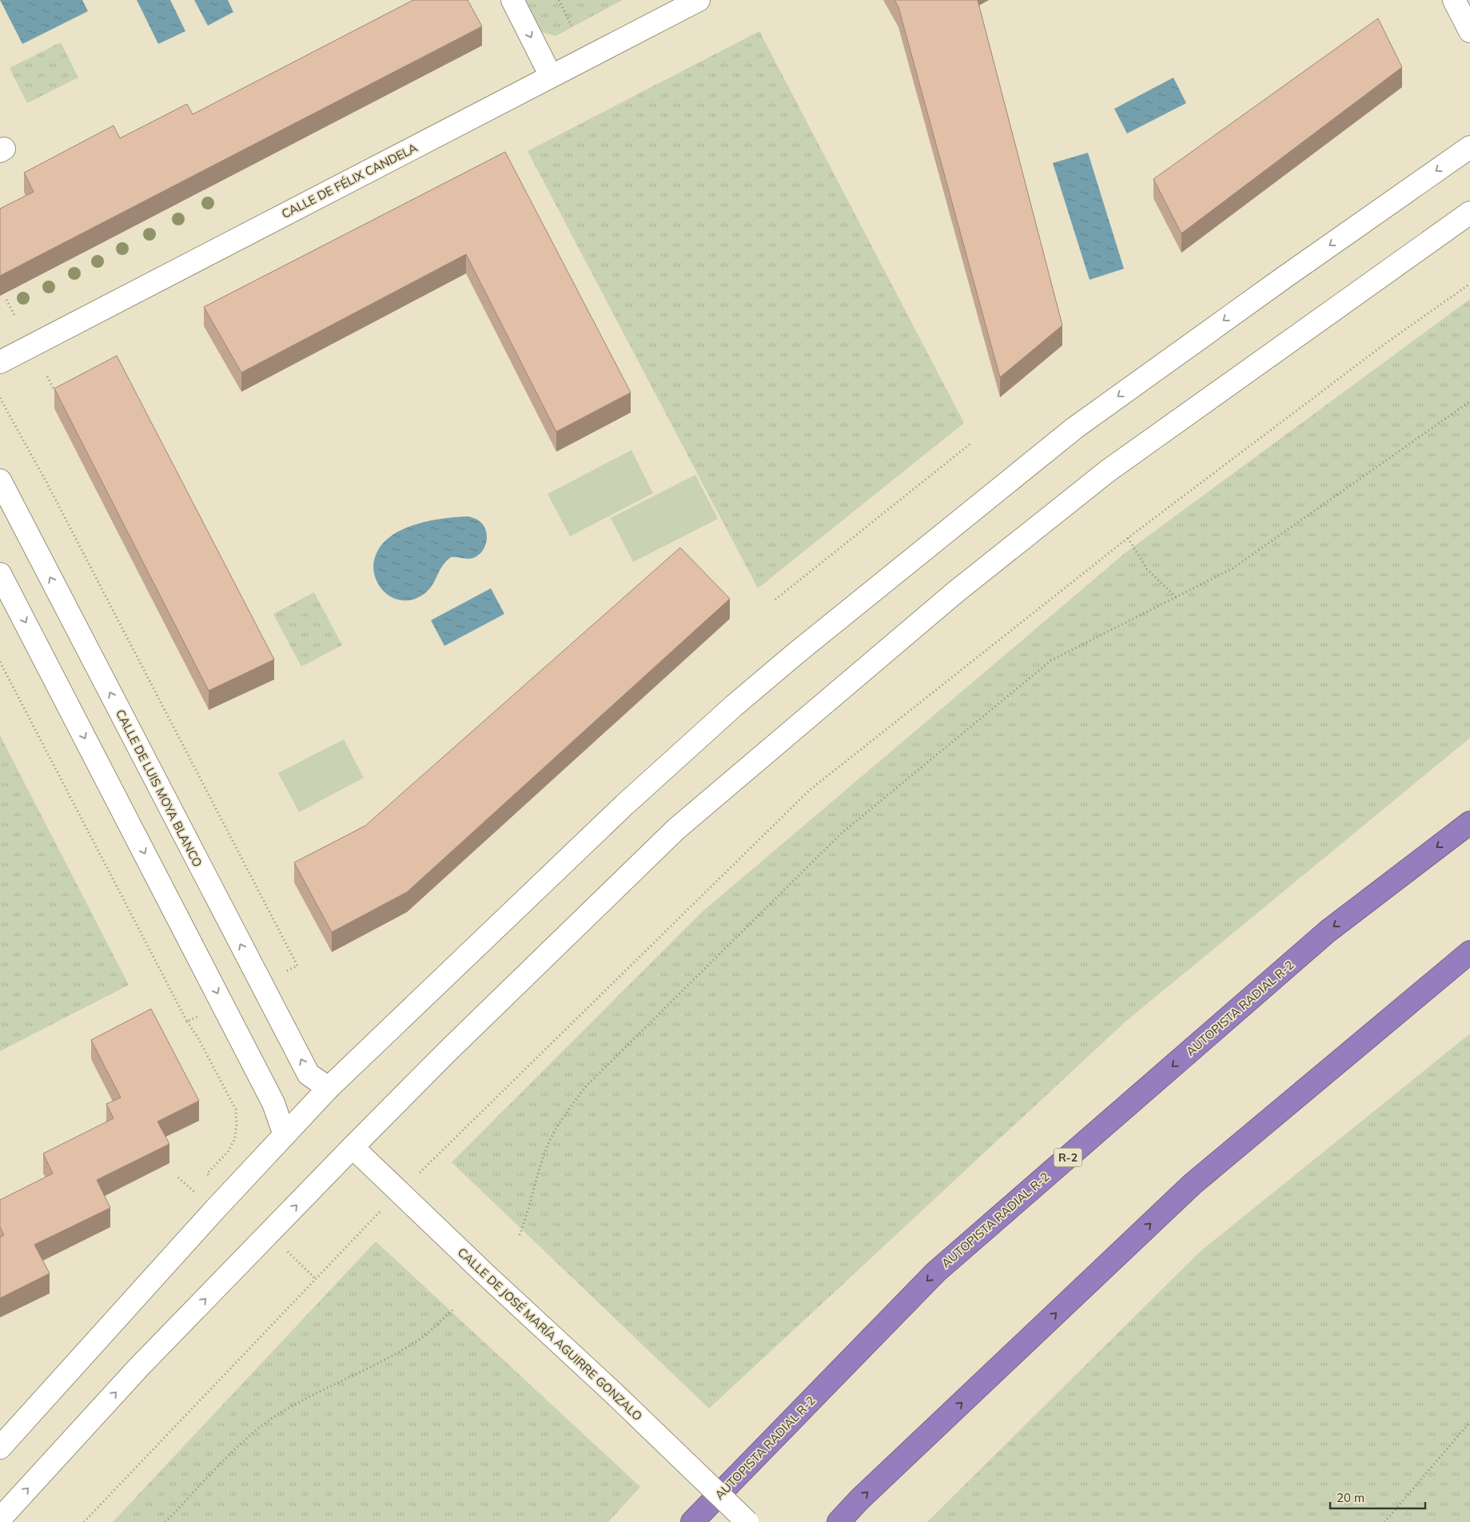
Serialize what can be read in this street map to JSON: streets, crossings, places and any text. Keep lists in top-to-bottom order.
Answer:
{
  "streets": {
    "highway": ["AUTOPISTA RADIAL R-2", "R-2"],
    "street": ["CALLE DE FÉLIX CANDELA", "CALLE DE LUIS MOYA BLANCO", "CALLE DE JOSÉ MARÍA AGUIRRE GONZALO"]
  },
  "scale_bar": "20 m"
}
